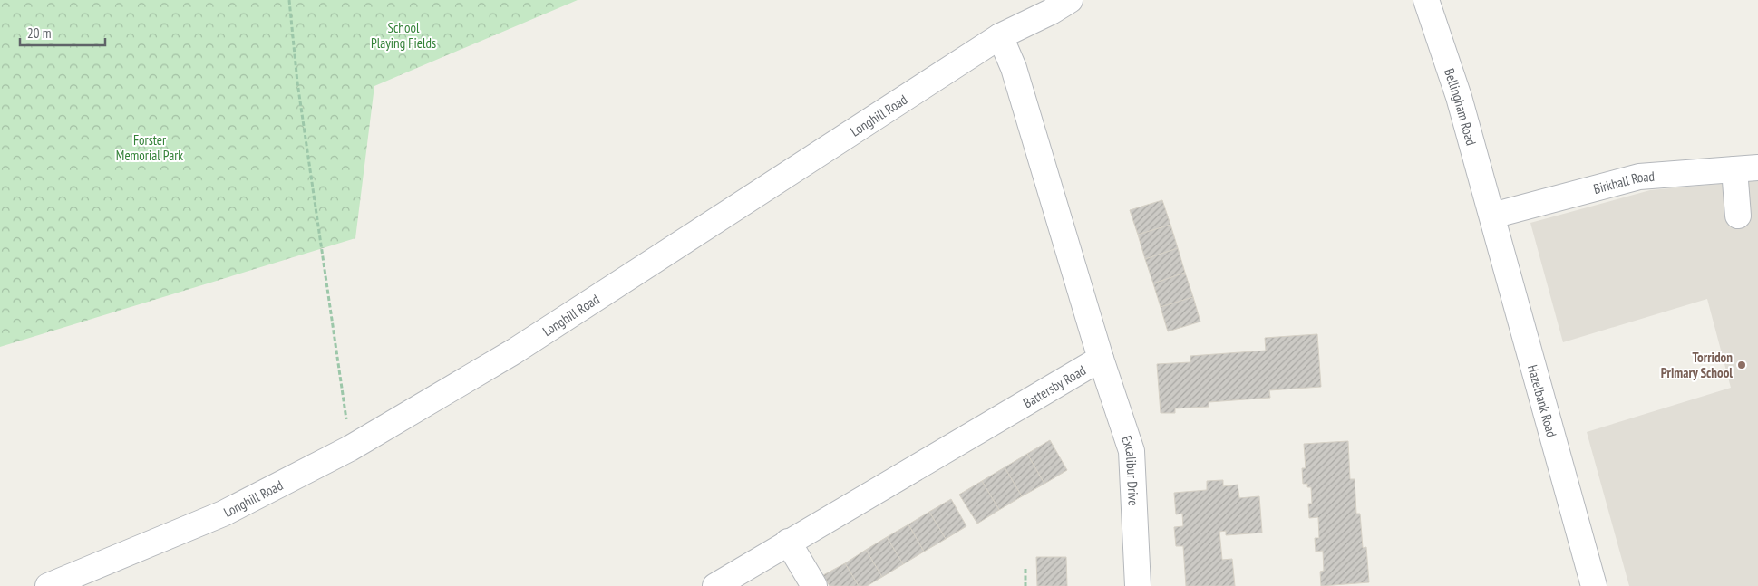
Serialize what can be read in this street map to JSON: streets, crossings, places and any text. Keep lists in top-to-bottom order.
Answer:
{
  "streets": {
    "street": [
      "Bellingham Road",
      "Longhill Road",
      "Birkhall Road",
      "Battersby Road",
      "Hazelbank Road",
      "Excalibur Drive"
    ]
  },
  "crossings": [
    ["Bellingham Road", "Birkhall Road"],
    ["Bellingham Road", "Hazelbank Road"],
    ["Longhill Road", "Battersby Road"],
    ["Birkhall Road", "Hazelbank Road"],
    ["Battersby Road", "Excalibur Drive"]
  ],
  "parks": ["School Playing Fields", "Forster Memorial Park"],
  "places": ["Torridon Primary School"],
  "scale_bar": "20 m"
}
